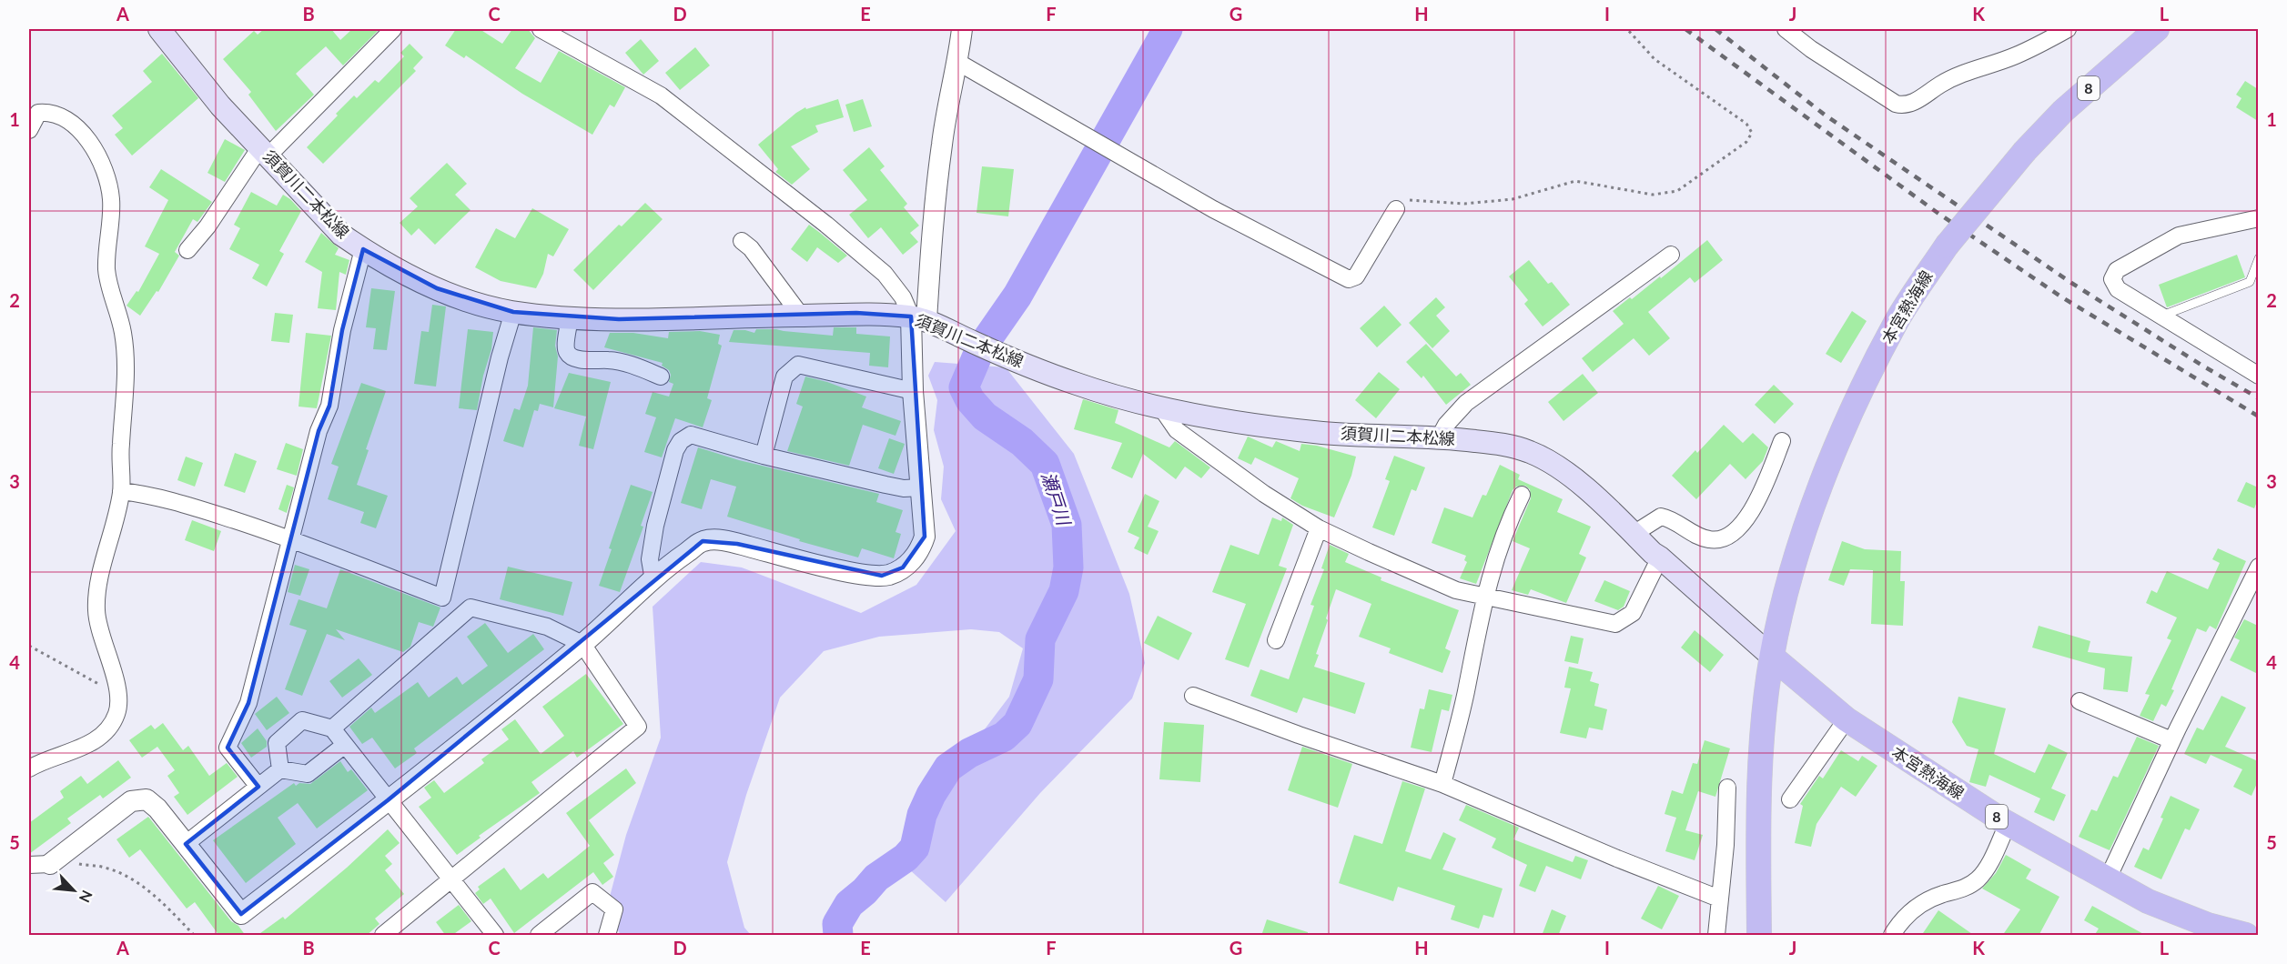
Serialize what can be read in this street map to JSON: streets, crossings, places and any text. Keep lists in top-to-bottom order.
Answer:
{
  "streets": {
    "main road": ["8", "須賀川二本松線", "本宮熱海線"]
  },
  "crossings": [
    ["須賀川二本松線", "本宮熱海線"]
  ],
  "water": ["瀬戸川"],
  "north": "bottom right",
  "grid": {
    "columns": [
      "A",
      "B",
      "C",
      "D",
      "E",
      "F",
      "G",
      "H",
      "I",
      "J",
      "K",
      "L"
    ],
    "rows": [
      "1",
      "2",
      "3",
      "4",
      "5"
    ]
  }
}
